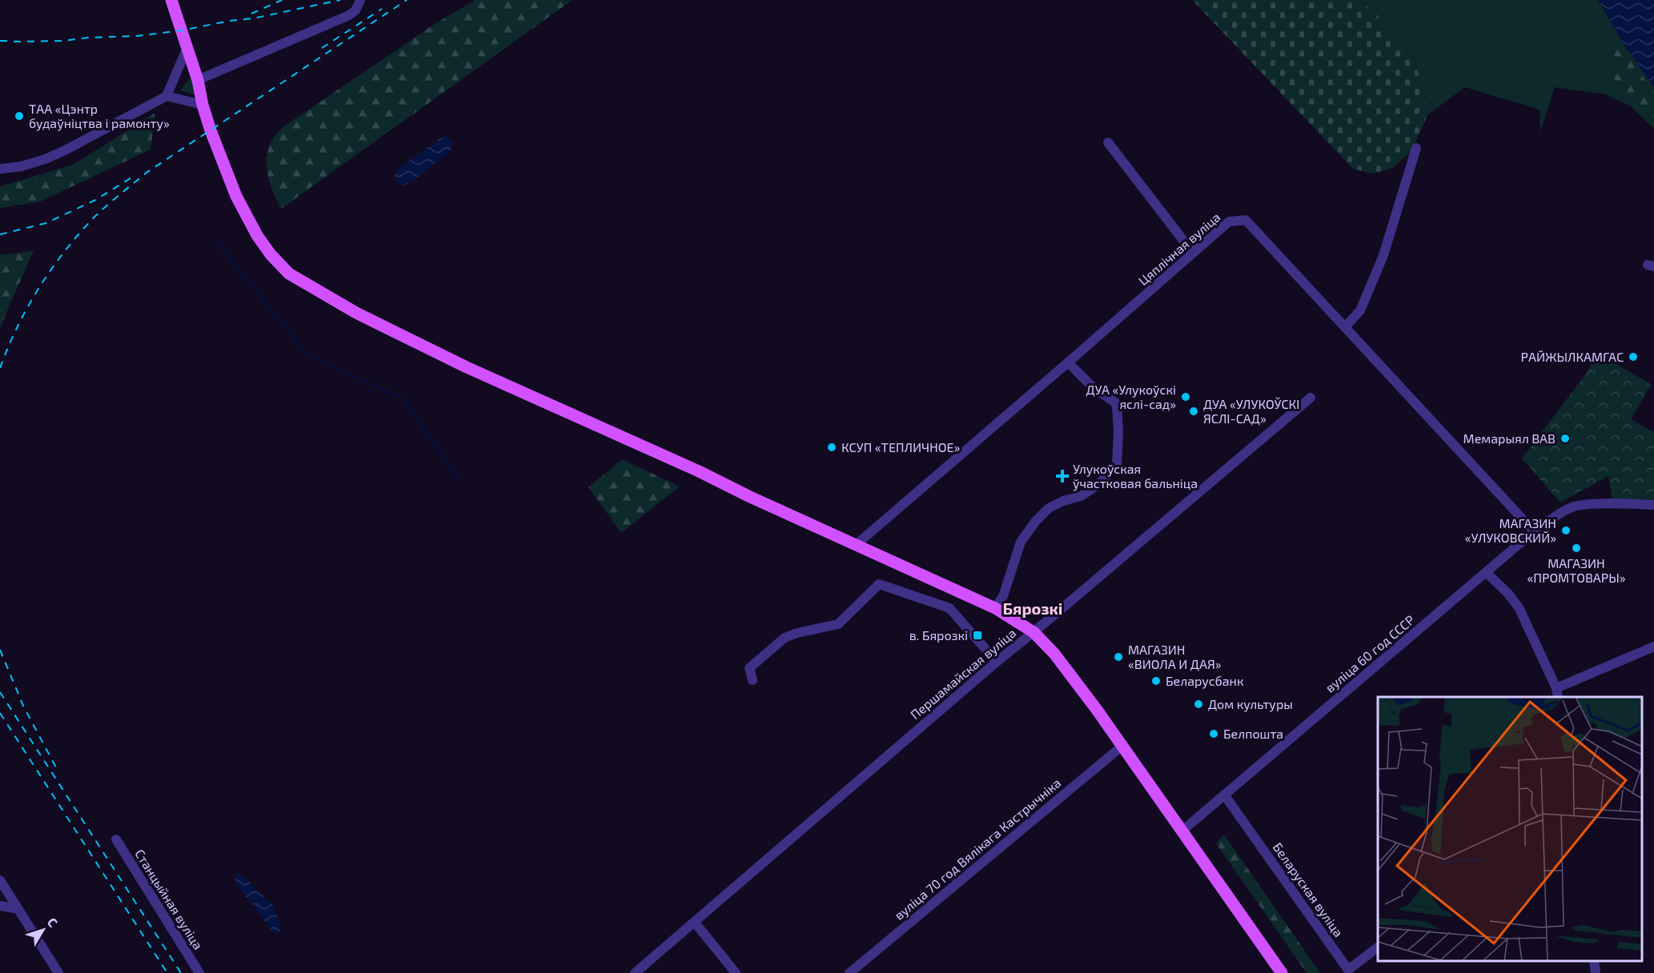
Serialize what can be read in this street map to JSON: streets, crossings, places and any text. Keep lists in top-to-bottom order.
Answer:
{
  "streets": {
    "street": [
      "Цяплічная вуліца",
      "вуліца 60 год СССР",
      "Першамайская вуліца",
      "вуліца 70 год Вялікага Кастрычніка",
      "Беларуская вуліца",
      "Станцыйная вуліца"
    ]
  },
  "crossings": [
    ["Цяплічная вуліца", "вуліца 60 год СССР"],
    ["вуліца 60 год СССР", "Беларуская вуліца"]
  ],
  "districts": ["Бярозкі"],
  "places": {
    "other": [
      "ТАА «Цэнтр будаўніцтва і рамонту»",
      "РАЙЖЫЛКАМГАС",
      "ДУА «Улукоўскі яслі-сад»",
      "ДУА «УЛУКОЎСКІ ЯСЛІ-САД»",
      "Мемарыял ВАВ",
      "КСУП «ТЕПЛИЧНОЕ»",
      "МАГАЗИН «УЛУКОВСКИЙ»",
      "МАГАЗИН «ПРОМТОВАРЫ»",
      "МАГАЗИН «ВИОЛА И ДАЯ»",
      "Беларусбанк",
      "Дом культуры",
      "Белпошта"
    ],
    "health": ["Улукоўская ўчастковая бальніца"],
    "transit": ["в. Бярозкі"]
  },
  "north": "top right"
}
